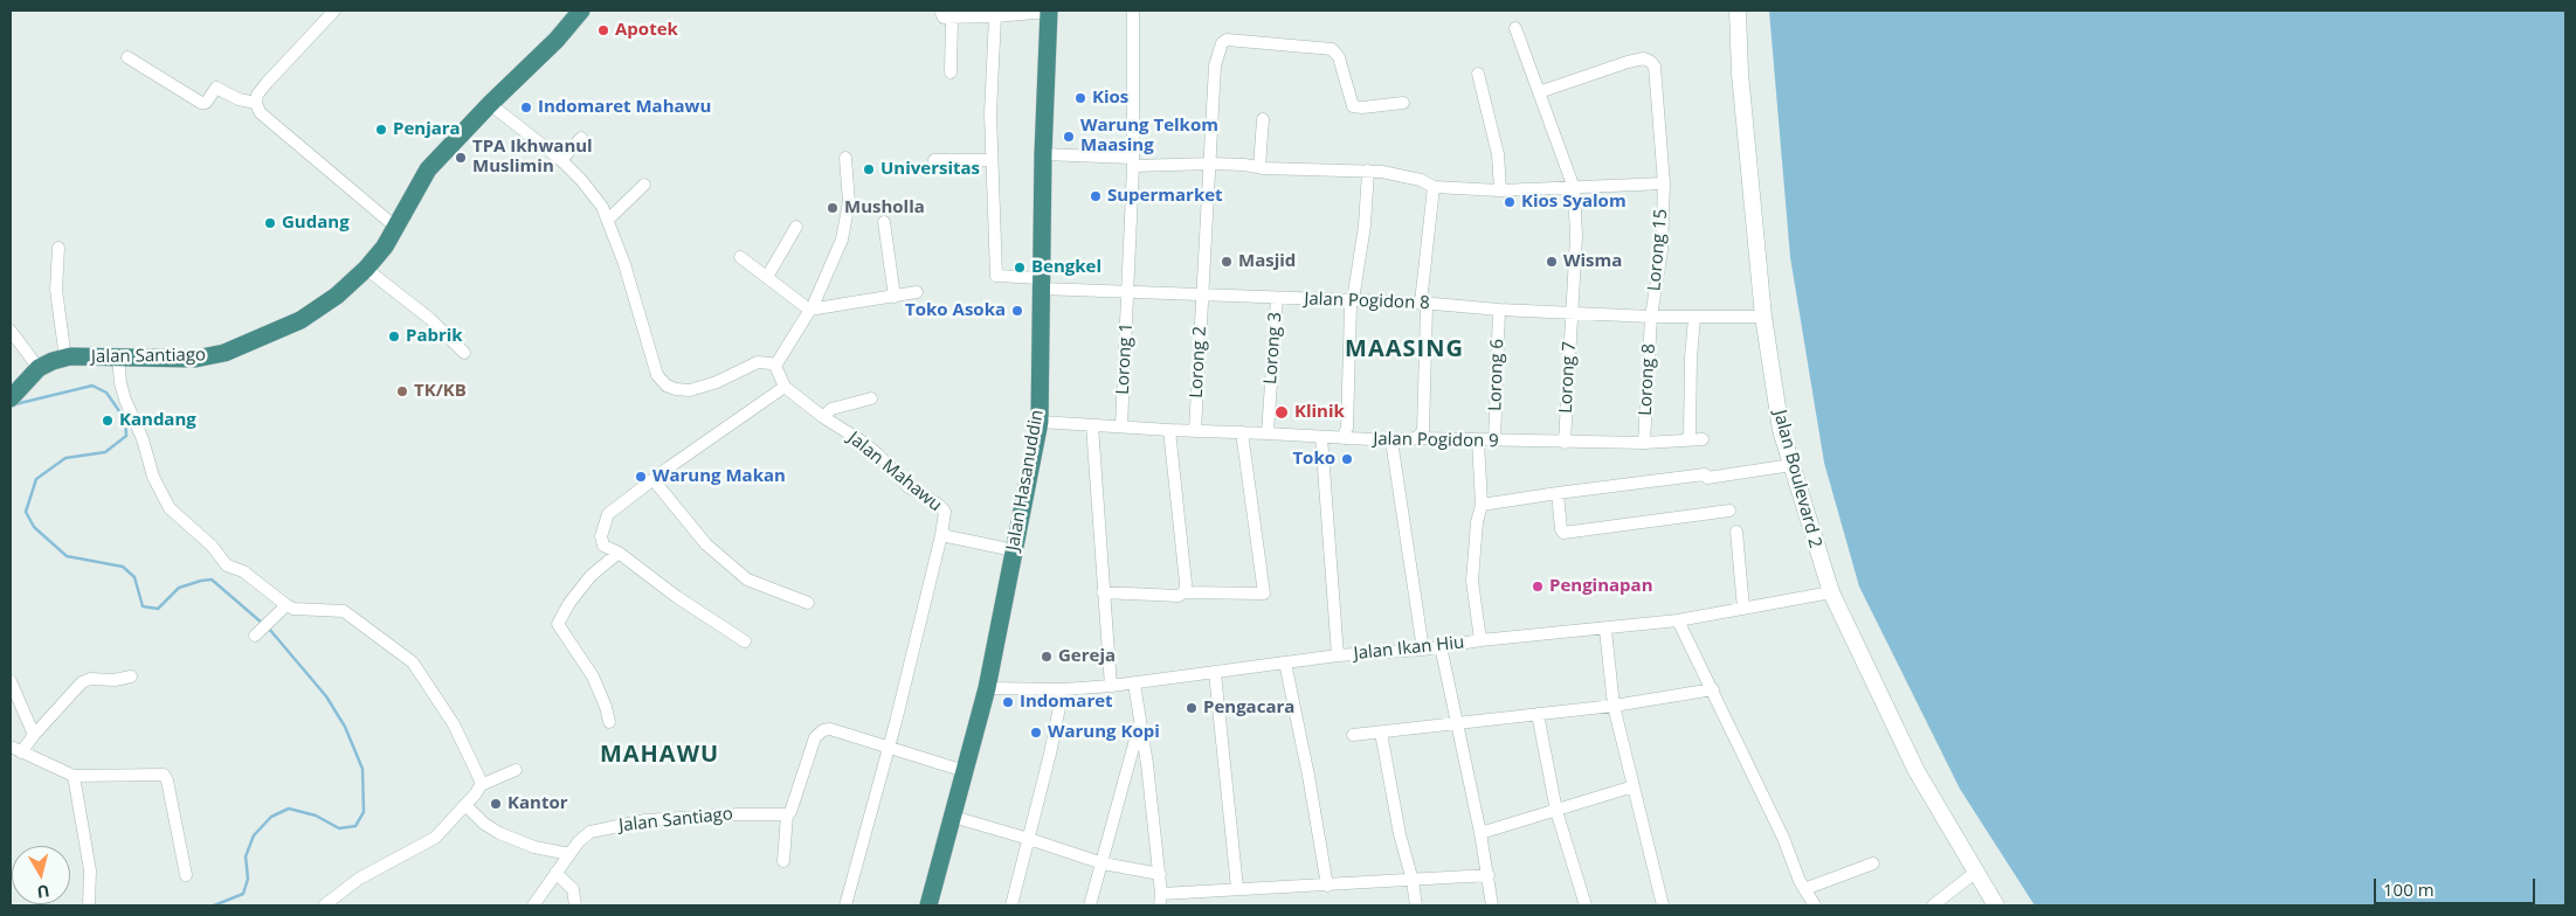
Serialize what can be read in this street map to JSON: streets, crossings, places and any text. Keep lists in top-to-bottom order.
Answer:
{
  "streets": {
    "highway": ["Jalan Santiago", "Jalan Hasanuddin"],
    "main road": ["Jalan Boulevard 2"],
    "street": [
      "Lorong 15",
      "Jalan Pogidon 8",
      "Lorong 3",
      "Lorong 1",
      "Lorong 2",
      "Lorong 6",
      "Lorong 7",
      "Lorong 8",
      "Jalan Pogidon 9",
      "Jalan Mahawu",
      "Jalan Ikan Hiu"
    ]
  },
  "crossings": [
    ["Lorong 15", "Jalan Pogidon 8"],
    ["Lorong 15", "Lorong 7"],
    ["Lorong 15", "Lorong 8"],
    ["Jalan Pogidon 8", "Lorong 3"],
    ["Jalan Pogidon 8", "Lorong 1"],
    ["Jalan Pogidon 8", "Lorong 2"],
    ["Jalan Pogidon 8", "Lorong 6"],
    ["Jalan Pogidon 8", "Lorong 7"],
    ["Jalan Pogidon 8", "Lorong 8"],
    ["Jalan Pogidon 8", "Jalan Boulevard 2"],
    ["Jalan Pogidon 8", "Jalan Hasanuddin"],
    ["Lorong 3", "Jalan Pogidon 9"],
    ["Lorong 1", "Jalan Pogidon 9"],
    ["Lorong 2", "Jalan Pogidon 9"],
    ["Lorong 6", "Jalan Pogidon 9"],
    ["Lorong 7", "Jalan Pogidon 9"],
    ["Lorong 8", "Jalan Pogidon 9"],
    ["Jalan Pogidon 9", "Jalan Hasanuddin"],
    ["Jalan Boulevard 2", "Jalan Ikan Hiu"],
    ["Jalan Hasanuddin", "Jalan Ikan Hiu"]
  ],
  "districts": ["MAASING", "MAHAWU"],
  "places": [
    "Apotek",
    "Kios",
    "Indomaret Mahawu",
    "Penjara",
    "Warung Telkom Maasing",
    "TPA Ikhwanul Muslimin",
    "Universitas",
    "Supermarket",
    "Kios Syalom",
    "Musholla",
    "Gudang",
    "Masjid",
    "Wisma",
    "Bengkel",
    "Toko Asoka",
    "Pabrik",
    "TK/KB",
    "Klinik",
    "Kandang",
    "Toko",
    "Warung Makan",
    "Penginapan",
    "Gereja",
    "Indomaret",
    "Pengacara",
    "Warung Kopi",
    "Kantor"
  ],
  "scale_bar": "100 m",
  "north": "bottom"
}
